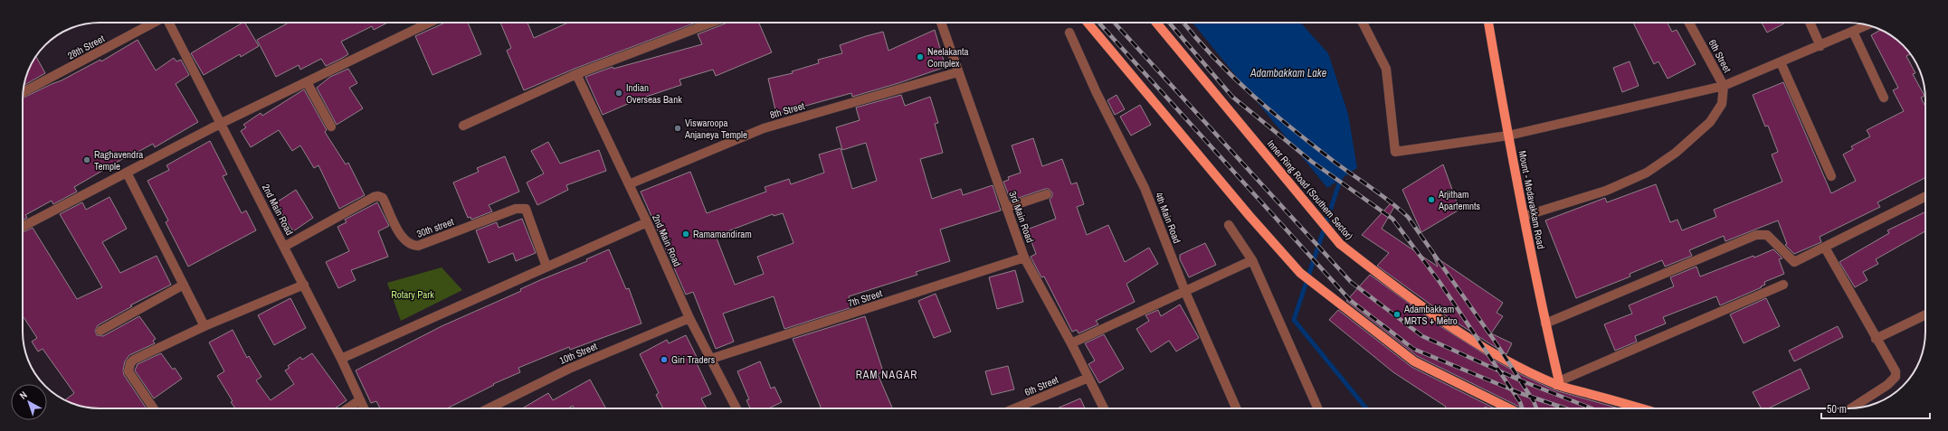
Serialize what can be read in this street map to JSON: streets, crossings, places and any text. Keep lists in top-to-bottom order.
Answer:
{
  "streets": {
    "main road": ["Inner Ring Road (Southern Sector)", "Mount - Medavakkam Road"],
    "street": [
      "28th Street",
      "6th Street",
      "8th Street",
      "2nd Main Road",
      "3rd Main Road",
      "4th Main Road",
      "30th street",
      "7th Street",
      "10th Street"
    ]
  },
  "crossings": [
    ["6th Street", "3rd Main Road"],
    ["8th Street", "2nd Main Road"],
    ["8th Street", "3rd Main Road"],
    ["Inner Ring Road (Southern Sector)", "Mount - Medavakkam Road"],
    ["2nd Main Road", "30th street"],
    ["2nd Main Road", "7th Street"],
    ["2nd Main Road", "10th Street"],
    ["3rd Main Road", "7th Street"]
  ],
  "districts": ["RAM NAGAR"],
  "water": ["Adambakkam Lake"],
  "parks": ["Rotary Park"],
  "places": [
    "Neelakanta Complex",
    "Indian Overseas Bank",
    "Viswaroopa Anjaneya Temple",
    "Raghavendra Temple",
    "Arjitham Apartemnts",
    "Ramamandiram",
    "Adambakkam MRTS + Metro",
    "Giri Traders"
  ],
  "scale_bar": "50 m",
  "north": "top left"
}
